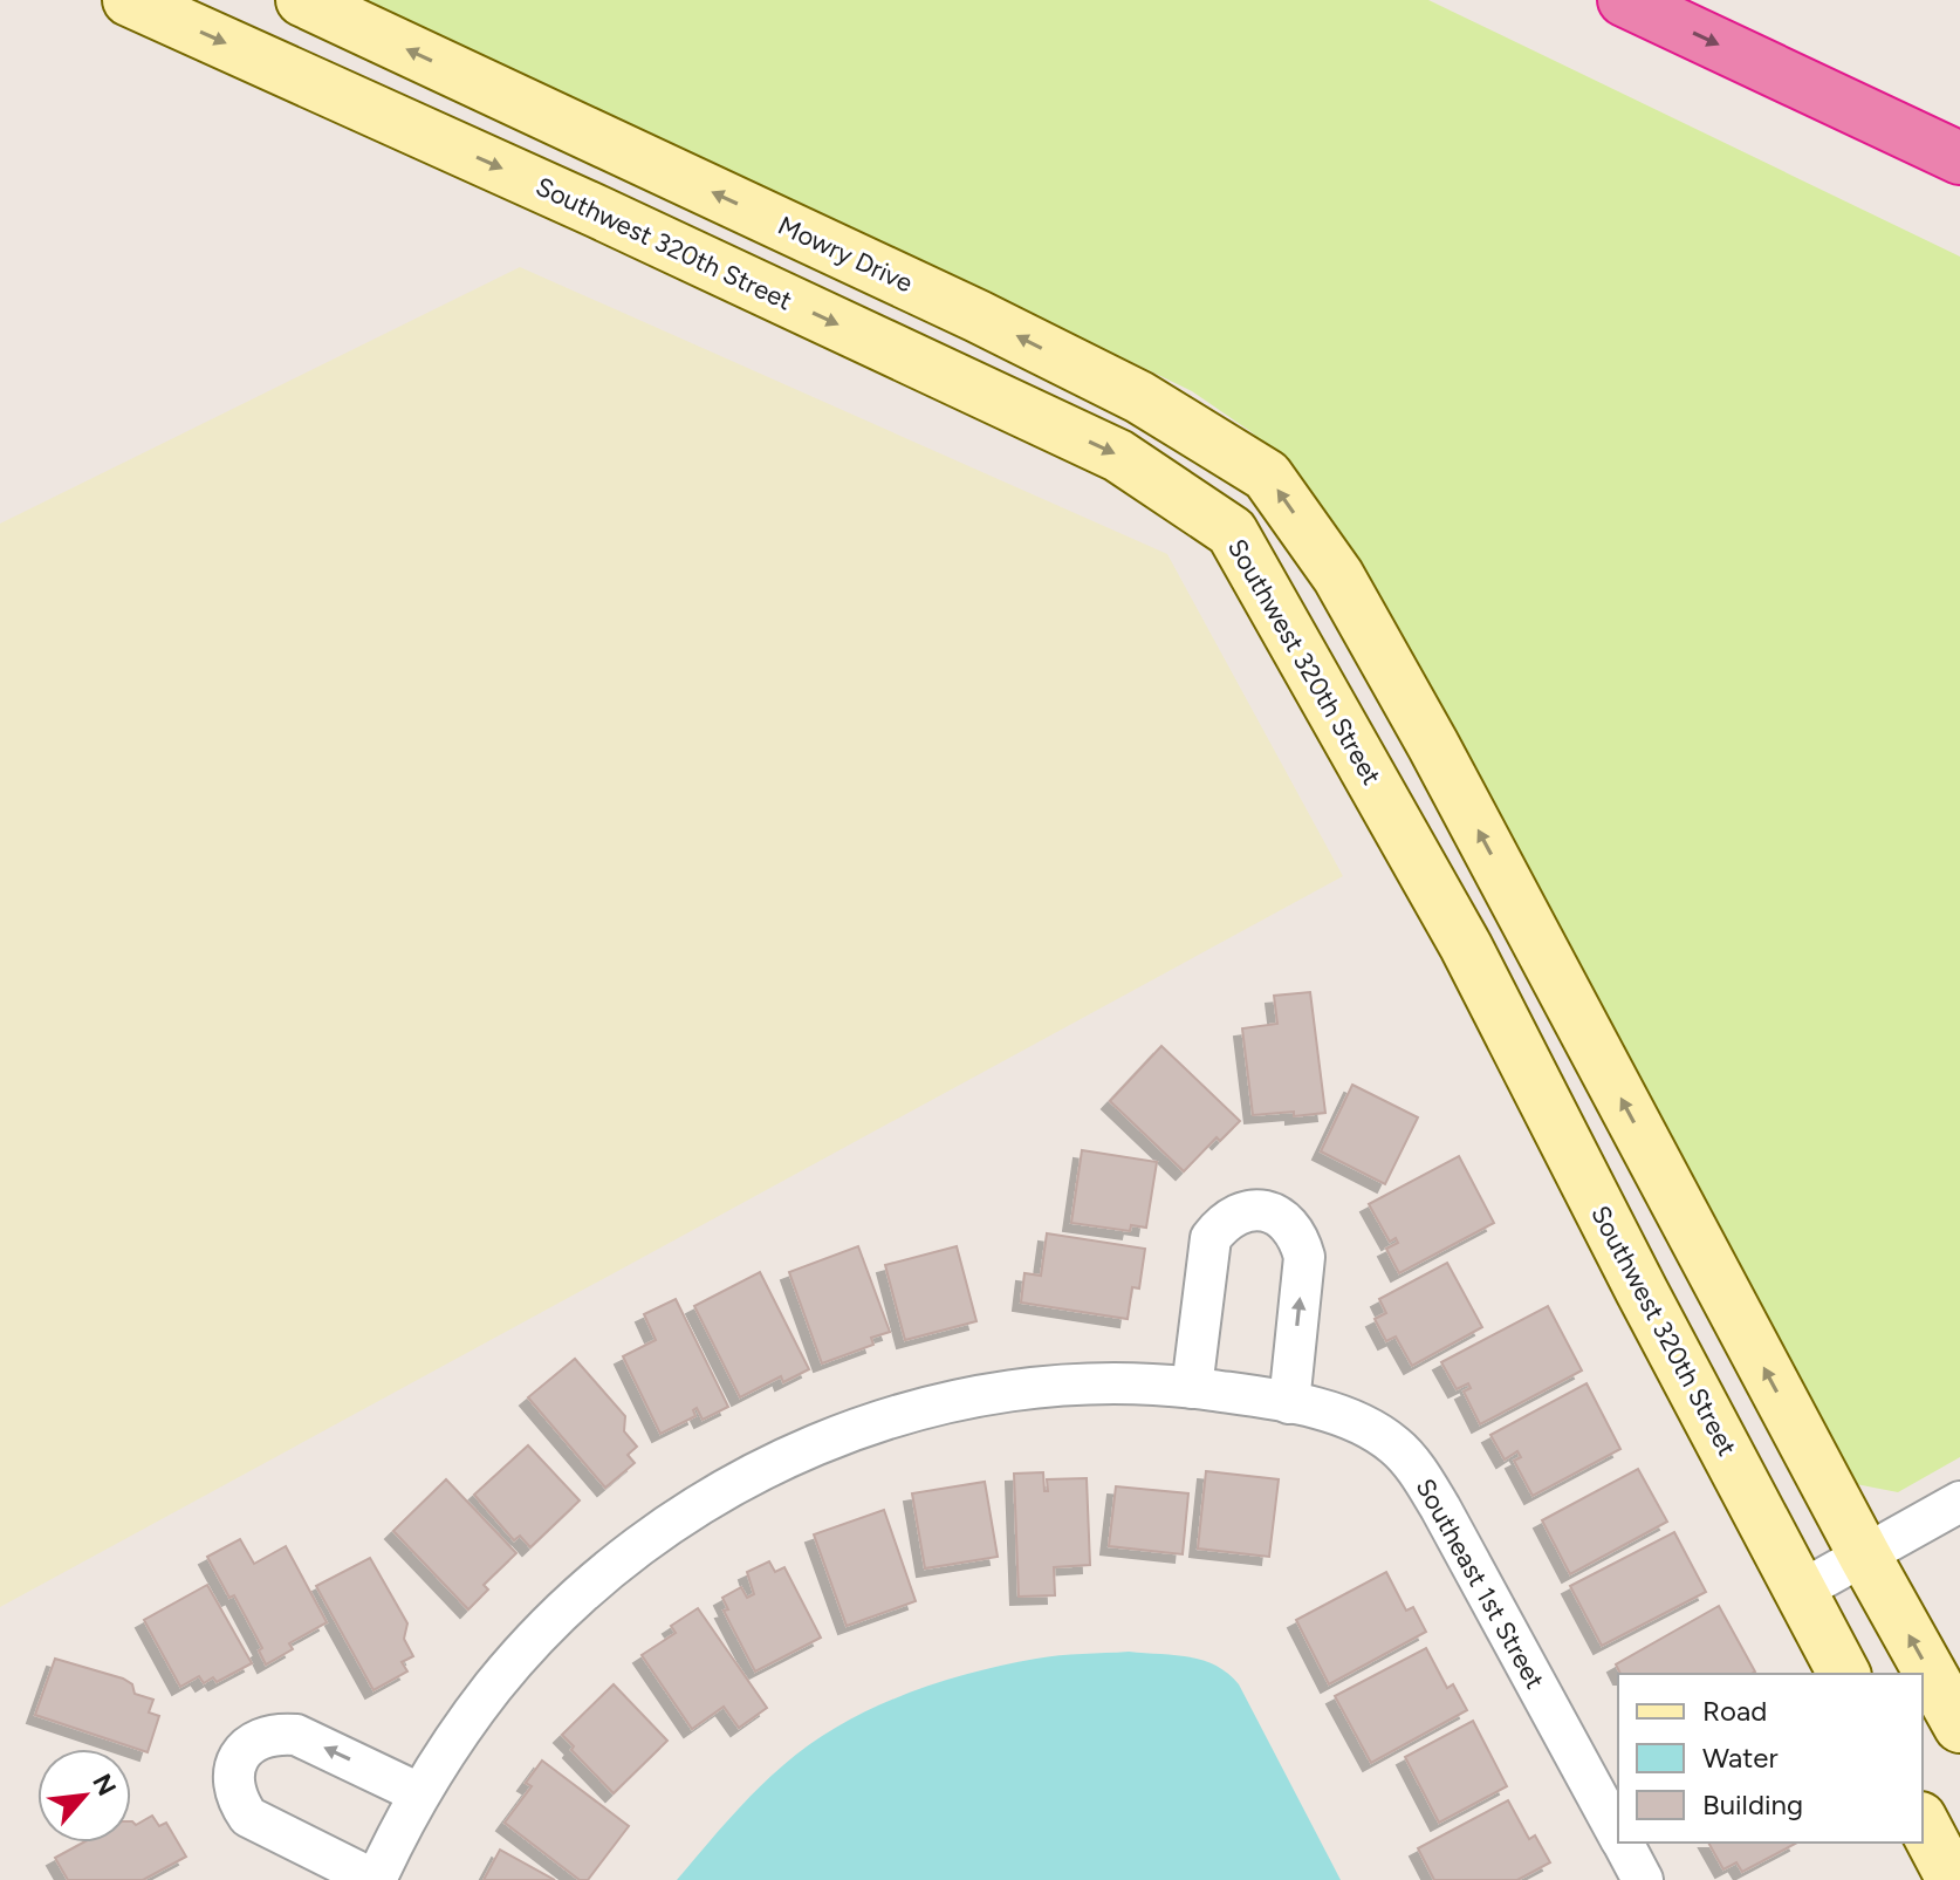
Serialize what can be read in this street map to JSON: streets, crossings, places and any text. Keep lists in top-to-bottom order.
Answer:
{
  "streets": {
    "street": ["Southwest 320th Street", "Mowry Drive", "Southeast 1st Street"]
  },
  "one_way": ["Southwest 320th Street", "Mowry Drive"],
  "legend": ["Road", "Water", "Building"],
  "north": "top right"
}
